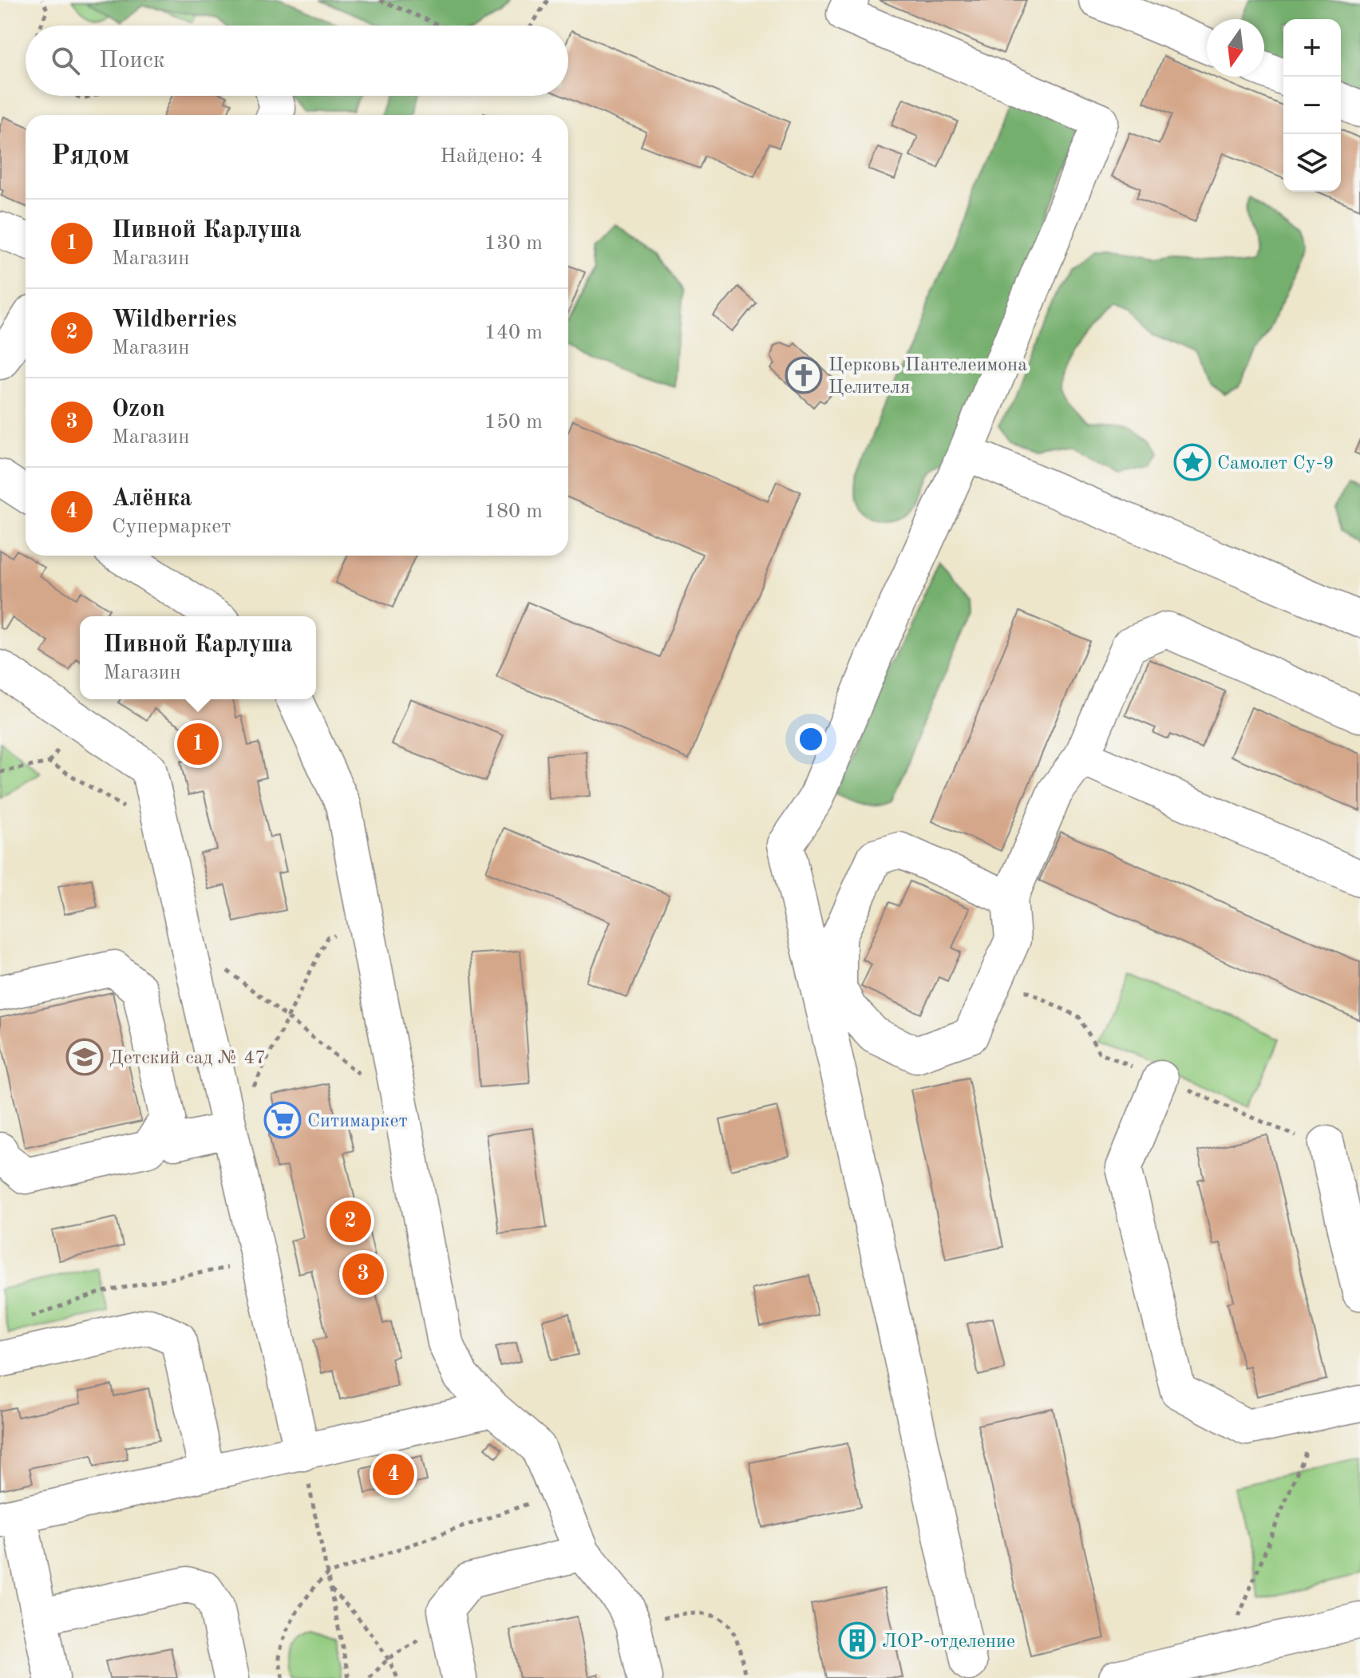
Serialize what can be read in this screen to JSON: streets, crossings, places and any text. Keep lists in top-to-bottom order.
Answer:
{
  "places": {
    "church": ["Церковь Пантелеимона Целителя"],
    "place": ["Самолет Су-9"],
    "school or university": ["Детский сад № 47"],
    "supermarket": ["Ситимаркет"],
    "building": ["ЛОР-отделение"]
  },
  "north": "bottom",
  "page": {
    "map_buttons": ["+", "−"],
    "search": "Поиск",
    "heading": ["Рядом", "Найдено: 4"],
    "list": [
      {
        "mark": "1",
        "name": "Пивной Карлуша",
        "note": "Магазин",
        "value": "130 m"
      },
      {
        "mark": "2",
        "name": "Wildberries",
        "note": "Магазин",
        "value": "140 m"
      },
      {
        "mark": "3",
        "name": "Ozon",
        "note": "Магазин",
        "value": "150 m"
      },
      {
        "mark": "4",
        "name": "Алёнка",
        "note": "Супермаркет",
        "value": "180 m"
      }
    ],
    "popup": ["Пивной Карлуша", "Магазин"],
    "pins": [
      "1",
      "2",
      "3",
      "4"
    ]
  }
}
